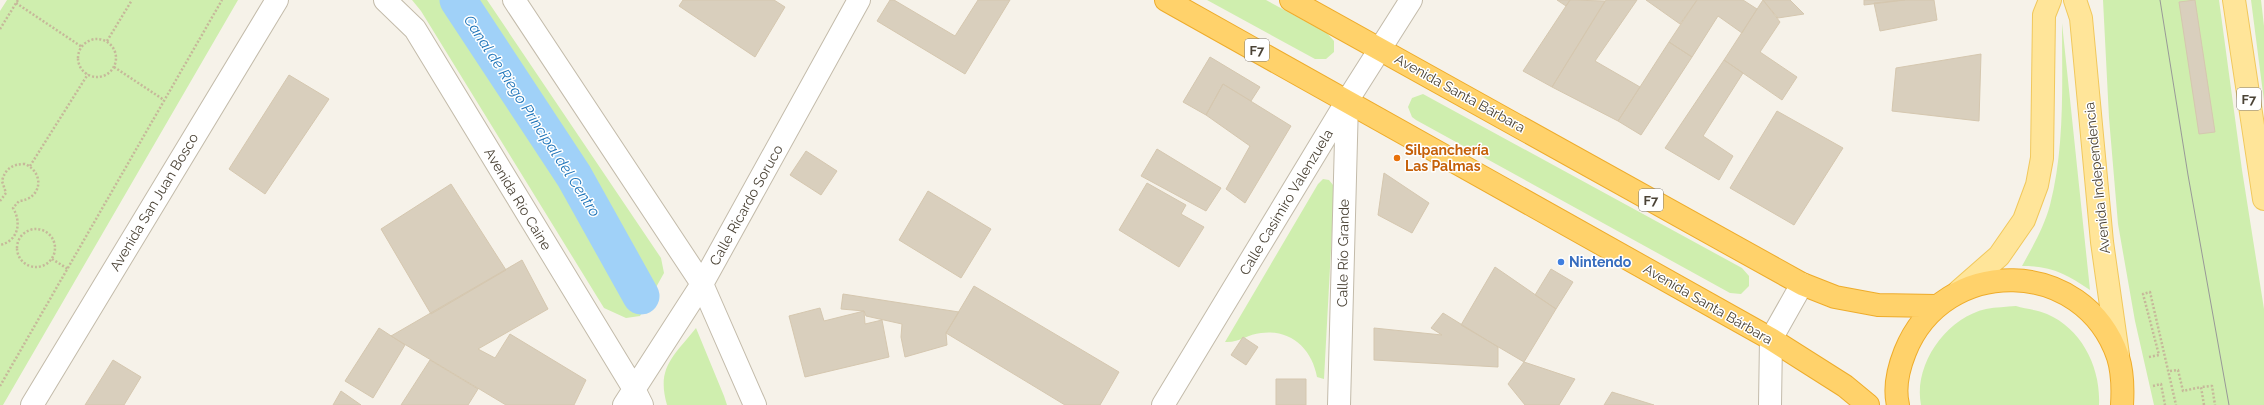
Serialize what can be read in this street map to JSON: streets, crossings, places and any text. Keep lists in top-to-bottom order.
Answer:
{
  "streets": {
    "highway": ["F7", "Avenida Santa Bárbara"],
    "main road": ["Avenida Independencia"],
    "street": [
      "Avenida Río Caine",
      "Avenida San Juan Bosco",
      "Calle Casimiro Valenzuela",
      "Calle Ricardo Soruco",
      "Calle Río Grande"
    ]
  },
  "crossings": [
    ["Avenida Santa Bárbara", "Calle Casimiro Valenzuela"],
    ["Avenida Santa Bárbara", "Calle Río Grande"],
    ["Avenida Río Caine", "Calle Ricardo Soruco"],
    ["Calle Casimiro Valenzuela", "Calle Río Grande"]
  ],
  "water": ["Canal de Riego Principal del Centro"],
  "places": ["Silpanchería Las Palmas", "Nintendo"]
}
